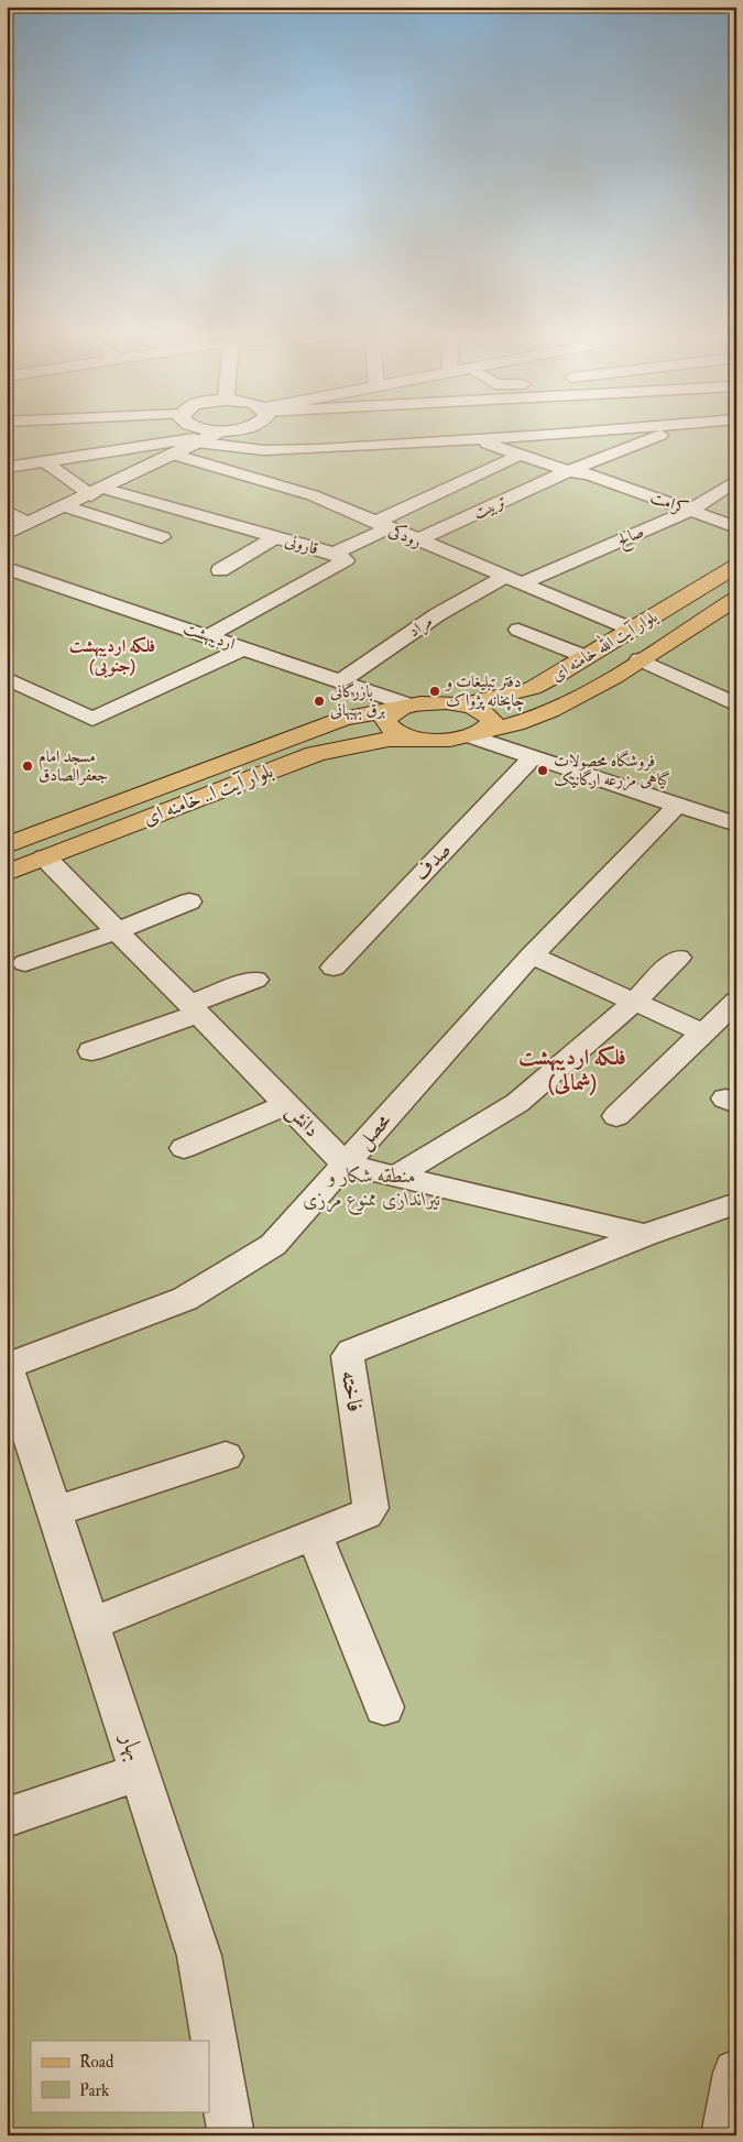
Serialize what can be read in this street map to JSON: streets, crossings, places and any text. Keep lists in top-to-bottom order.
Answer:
{
  "streets": {
    "main road": ["بلوار آیت الله خامنه ای", "بلوار آیت ا.. خامنه ای"],
    "street": [
      "کرامت",
      "تربیت",
      "رودکی",
      "صالح",
      "قارونی",
      "مراد",
      "اردیبهشت",
      "صدف",
      "دانش",
      "محصل",
      "فاخته",
      "بهار"
    ]
  },
  "crossings": [
    ["کرامت", "تربیت"],
    ["کرامت", "صالح"],
    ["تربیت", "رودکی"],
    ["رودکی", "صالح"],
    ["رودکی", "مراد"],
    ["رودکی", "بلوار آیت الله خامنه ای"],
    ["صالح", "مراد"],
    ["قارونی", "اردیبهشت"],
    ["مراد", "اردیبهشت"],
    ["بلوار آیت الله خامنه ای", "بلوار آیت ا.. خامنه ای"],
    ["بلوار آیت ا.. خامنه ای", "دانش"],
    ["دانش", "محصل"],
    ["محصل", "بهار"],
    ["فاخته", "بهار"]
  ],
  "districts": ["فلکه اردیبهشت (جنوبی)", "فلکه اردیبهشت (شمالی)"],
  "parks": ["منطقه شکار و تیراندازی ممنوع مرزی"],
  "places": [
    "دفتر تبلیغات و چاپخانه پژواک",
    "بازرگانی برق بهبهانی",
    "مسجد امام جعفرالصادق",
    "فروشگاه محصولات گیاهی مزرعه ارگانیک"
  ],
  "legend": ["Road", "Park"]
}
